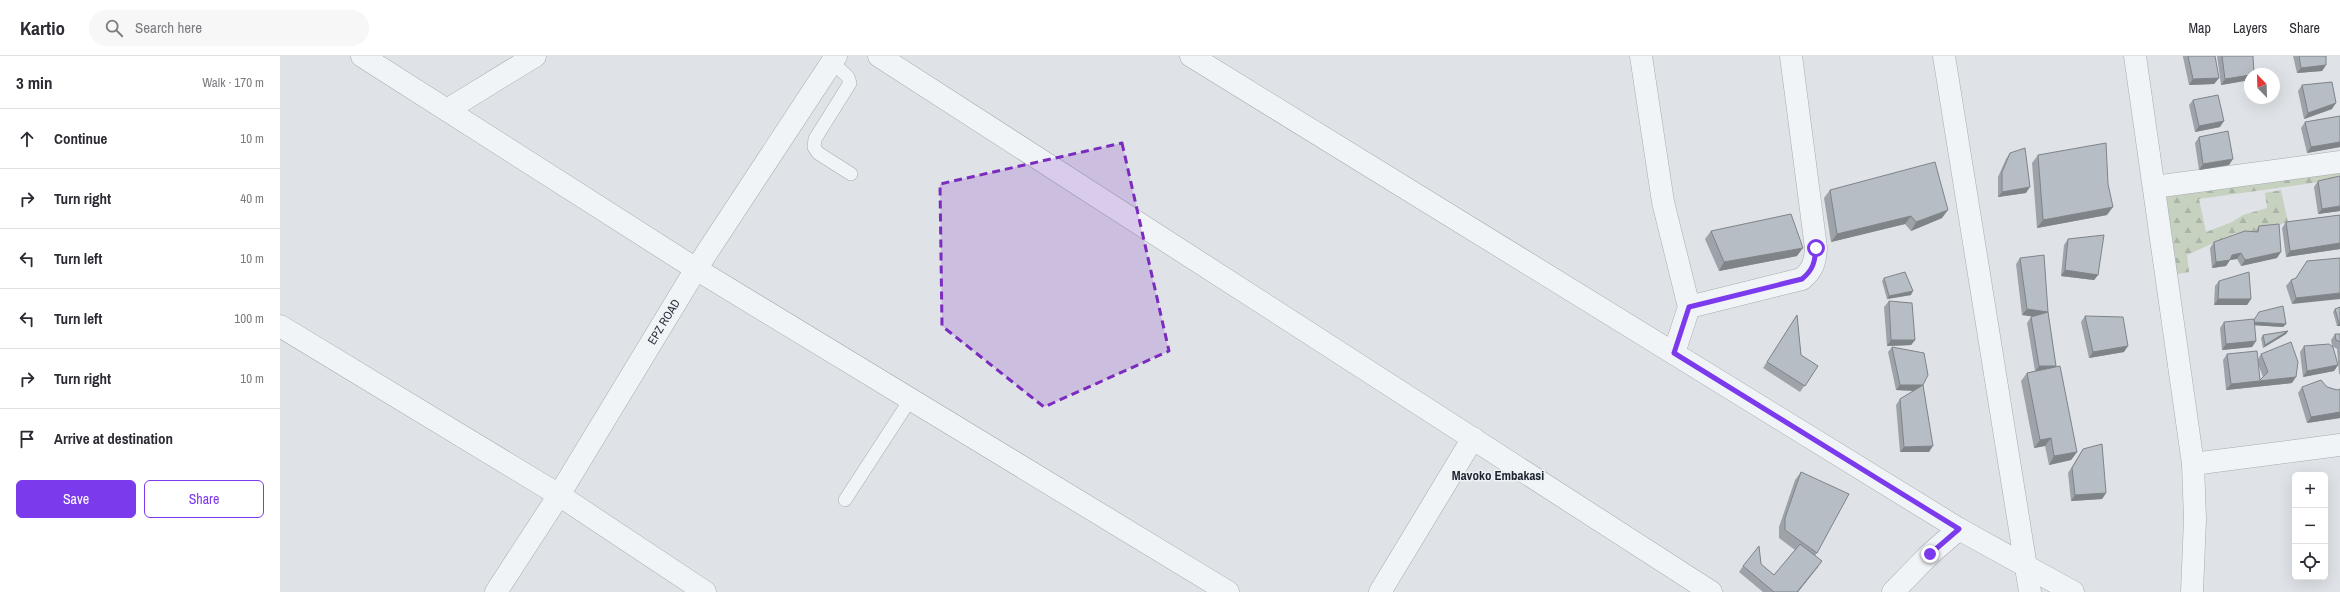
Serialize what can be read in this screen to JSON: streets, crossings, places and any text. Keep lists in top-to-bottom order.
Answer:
{
  "streets": {
    "street": ["EPZ ROAD"]
  },
  "districts": ["Mavoko Embakasi"],
  "north": "top left",
  "page": {
    "header": "Kartio",
    "search": "Search here",
    "nav": ["Map", "Layers", "Share"],
    "heading": ["3 min", "Walk · 170 m"],
    "list": [
      ["Continue", "10 m"],
      ["Turn right", "40 m"],
      ["Turn left", "10 m"],
      ["Turn left", "100 m"],
      ["Turn right", "10 m"],
      "Arrive at destination"
    ],
    "buttons": ["Save", "Share"],
    "map_buttons": ["+", "−"]
  }
}
